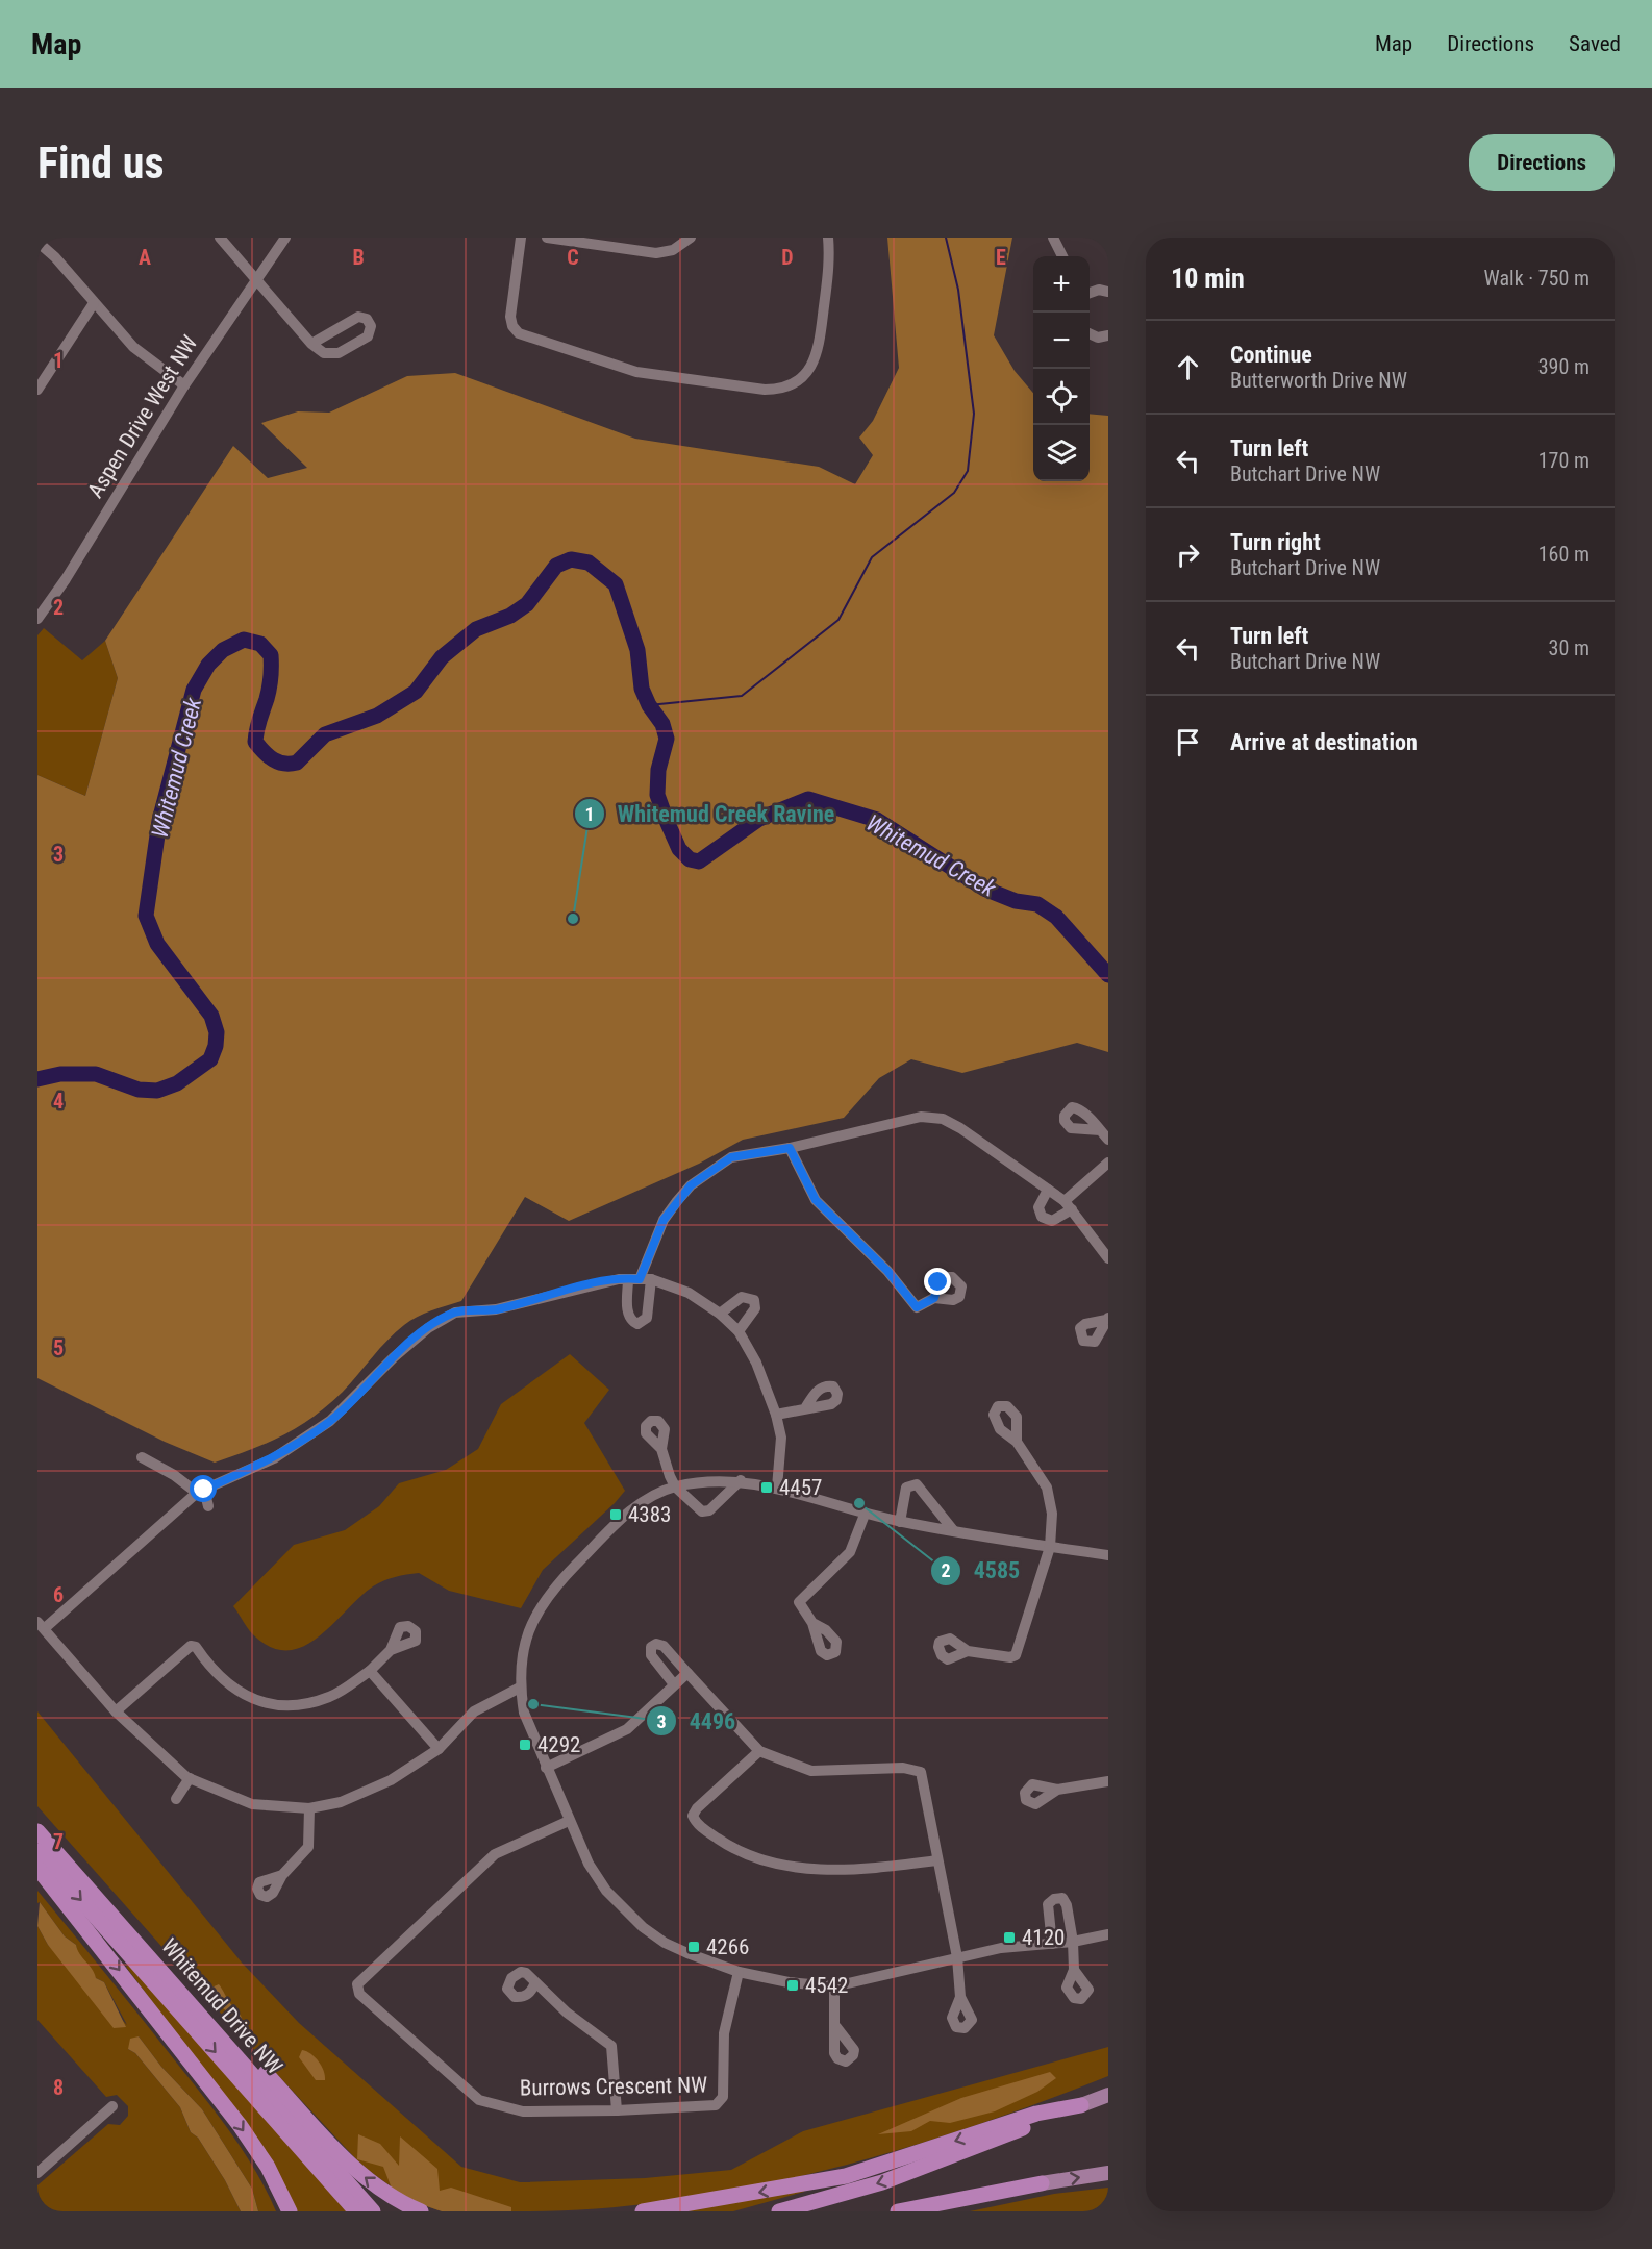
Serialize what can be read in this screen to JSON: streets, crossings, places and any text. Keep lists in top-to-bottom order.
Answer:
{
  "streets": {
    "highway": ["Whitemud Drive NW"],
    "street": ["Aspen Drive West NW", "Burrows Crescent NW"]
  },
  "water": ["Whitemud Creek"],
  "places": {
    "other": ["Whitemud Creek Ravine", "4585", "4496"],
    "transit": [
      "4457",
      "4383",
      "4292",
      "4120",
      "4266",
      "4542"
    ]
  },
  "page": {
    "header": "Map",
    "nav": ["Map", "Directions", "Saved"],
    "buttons": "Directions",
    "title": "Find us",
    "heading": ["10 min", "Walk · 750 m"],
    "map_buttons": ["+", "−"],
    "list": [
      ["Continue", "Butterworth Drive NW", "390 m"],
      ["Turn left", "Butchart Drive NW", "170 m"],
      ["Turn right", "Butchart Drive NW", "160 m"],
      ["Turn left", "Butchart Drive NW", "30 m"],
      "Arrive at destination"
    ]
  },
  "grid": {
    "columns": [
      "A",
      "B",
      "C",
      "D",
      "E"
    ],
    "rows": [
      "1",
      "2",
      "3",
      "4",
      "5",
      "6",
      "7",
      "8"
    ]
  }
}
